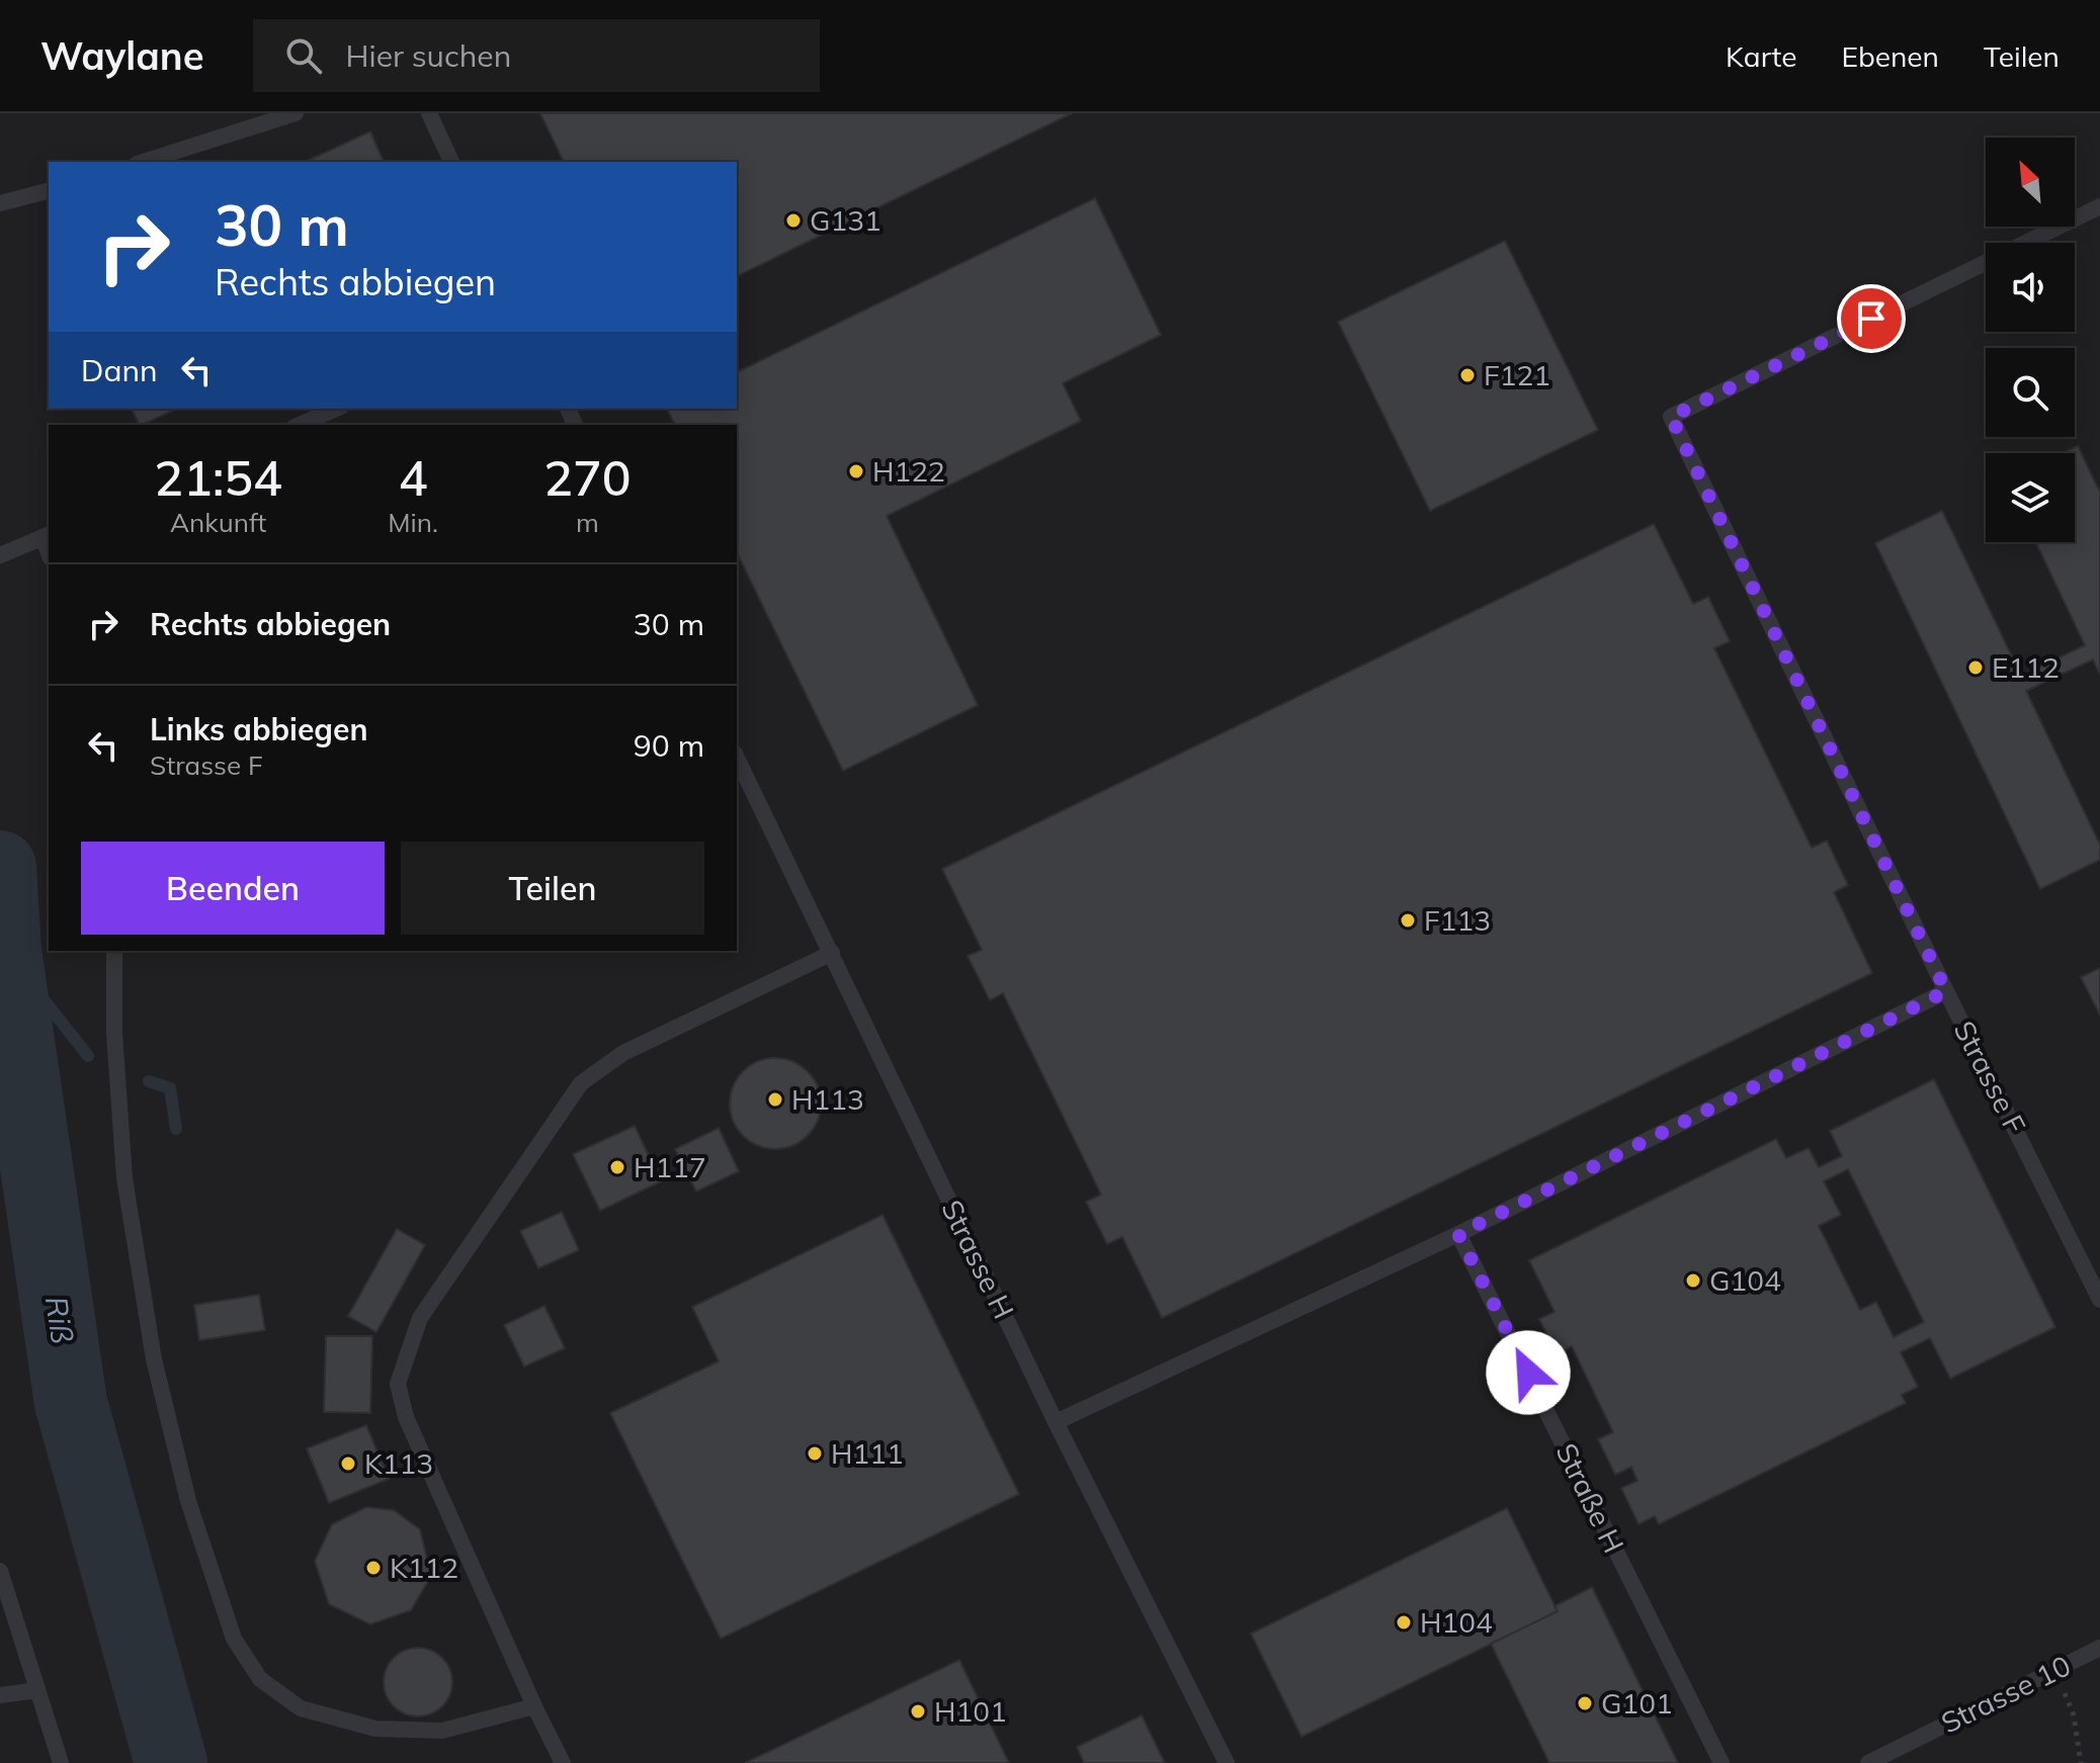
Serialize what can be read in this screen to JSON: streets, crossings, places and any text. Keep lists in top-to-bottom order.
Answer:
{
  "streets": {
    "lane": [
      "Strasse F",
      "Strasse H",
      "Straße H",
      "Strasse 10"
    ]
  },
  "water": ["Riß"],
  "places": [
    "G131",
    "F121",
    "H122",
    "E112",
    "F113",
    "H113",
    "H117",
    "G104",
    "H111",
    "K113",
    "K112",
    "H104",
    "G101",
    "H101"
  ],
  "north": "top left",
  "page": {
    "header": "Waylane",
    "search": "Hier suchen",
    "nav": ["Karte", "Ebenen", "Teilen"],
    "turn": ["30 m", "Rechts abbiegen"],
    "then": "Dann",
    "eta": [
      "21:54",
      "Ankunft",
      "4",
      "Min.",
      "270",
      "m"
    ],
    "list": [
      {
        "name": "Rechts abbiegen",
        "value": "30 m"
      },
      {
        "name": "Links abbiegen",
        "note": "Strasse F",
        "value": "90 m"
      }
    ],
    "buttons": ["Beenden", "Teilen"]
  }
}
